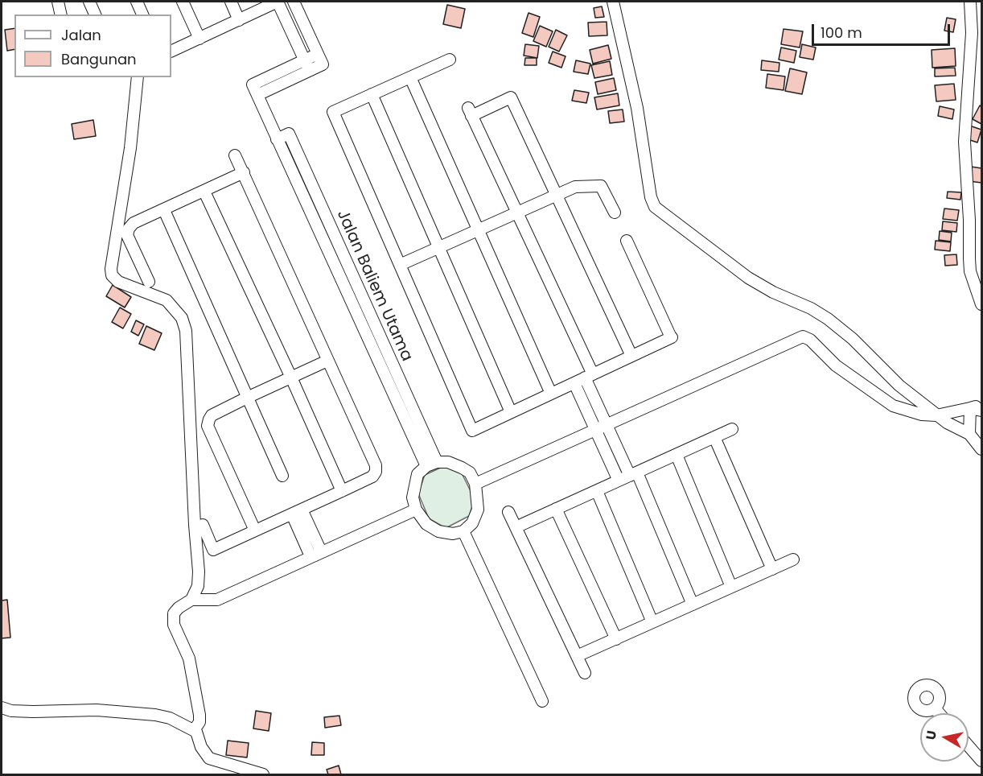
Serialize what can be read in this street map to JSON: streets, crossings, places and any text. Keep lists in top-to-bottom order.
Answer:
{
  "streets": {
    "street": ["Jalan Baliem Utama"]
  },
  "legend": ["Jalan", "Bangunan"],
  "scale_bar": "100 m",
  "north": "left"
}
